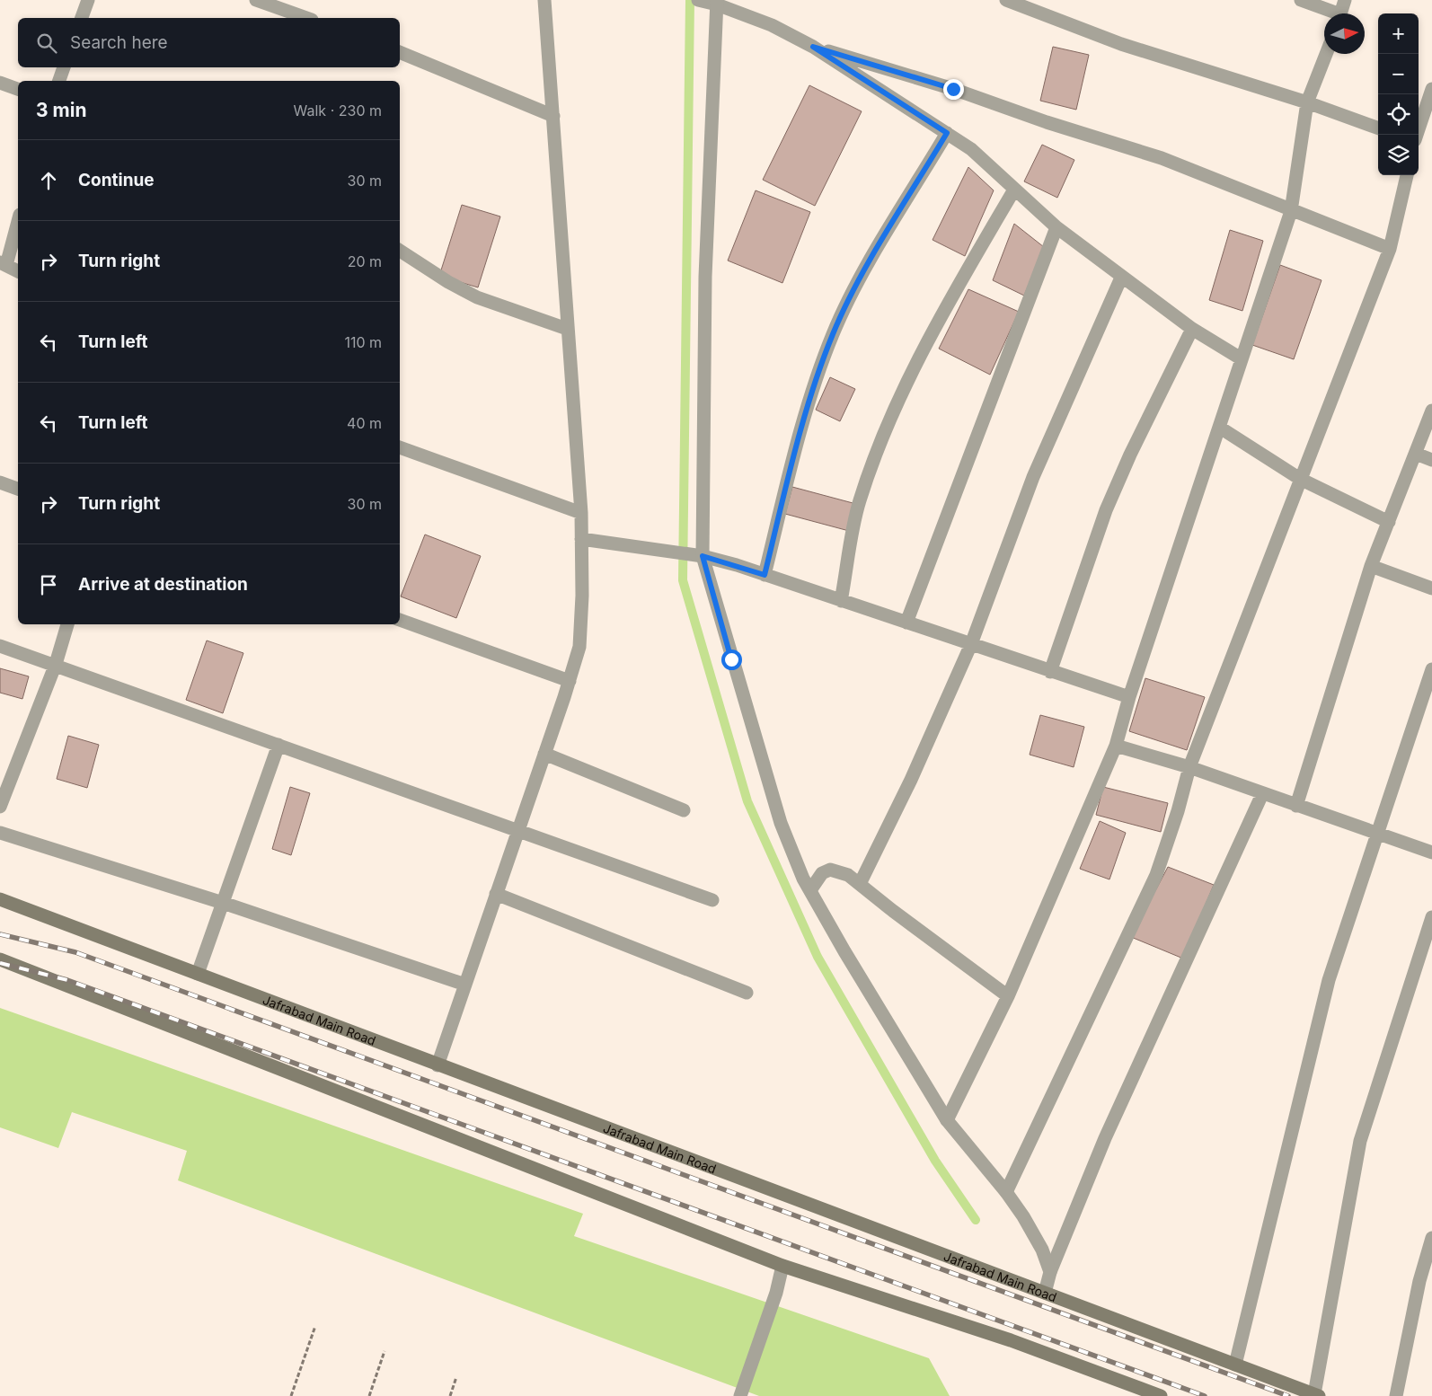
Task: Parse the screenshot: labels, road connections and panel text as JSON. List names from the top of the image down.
{
  "streets": {
    "main road": ["Jafrabad Main Road"]
  },
  "north": "right",
  "page": {
    "map_buttons": ["+", "−"],
    "search": "Search here",
    "heading": ["3 min", "Walk · 230 m"],
    "list": [
      ["Continue", "30 m"],
      ["Turn right", "20 m"],
      ["Turn left", "110 m"],
      ["Turn left", "40 m"],
      ["Turn right", "30 m"],
      "Arrive at destination"
    ]
  }
}
